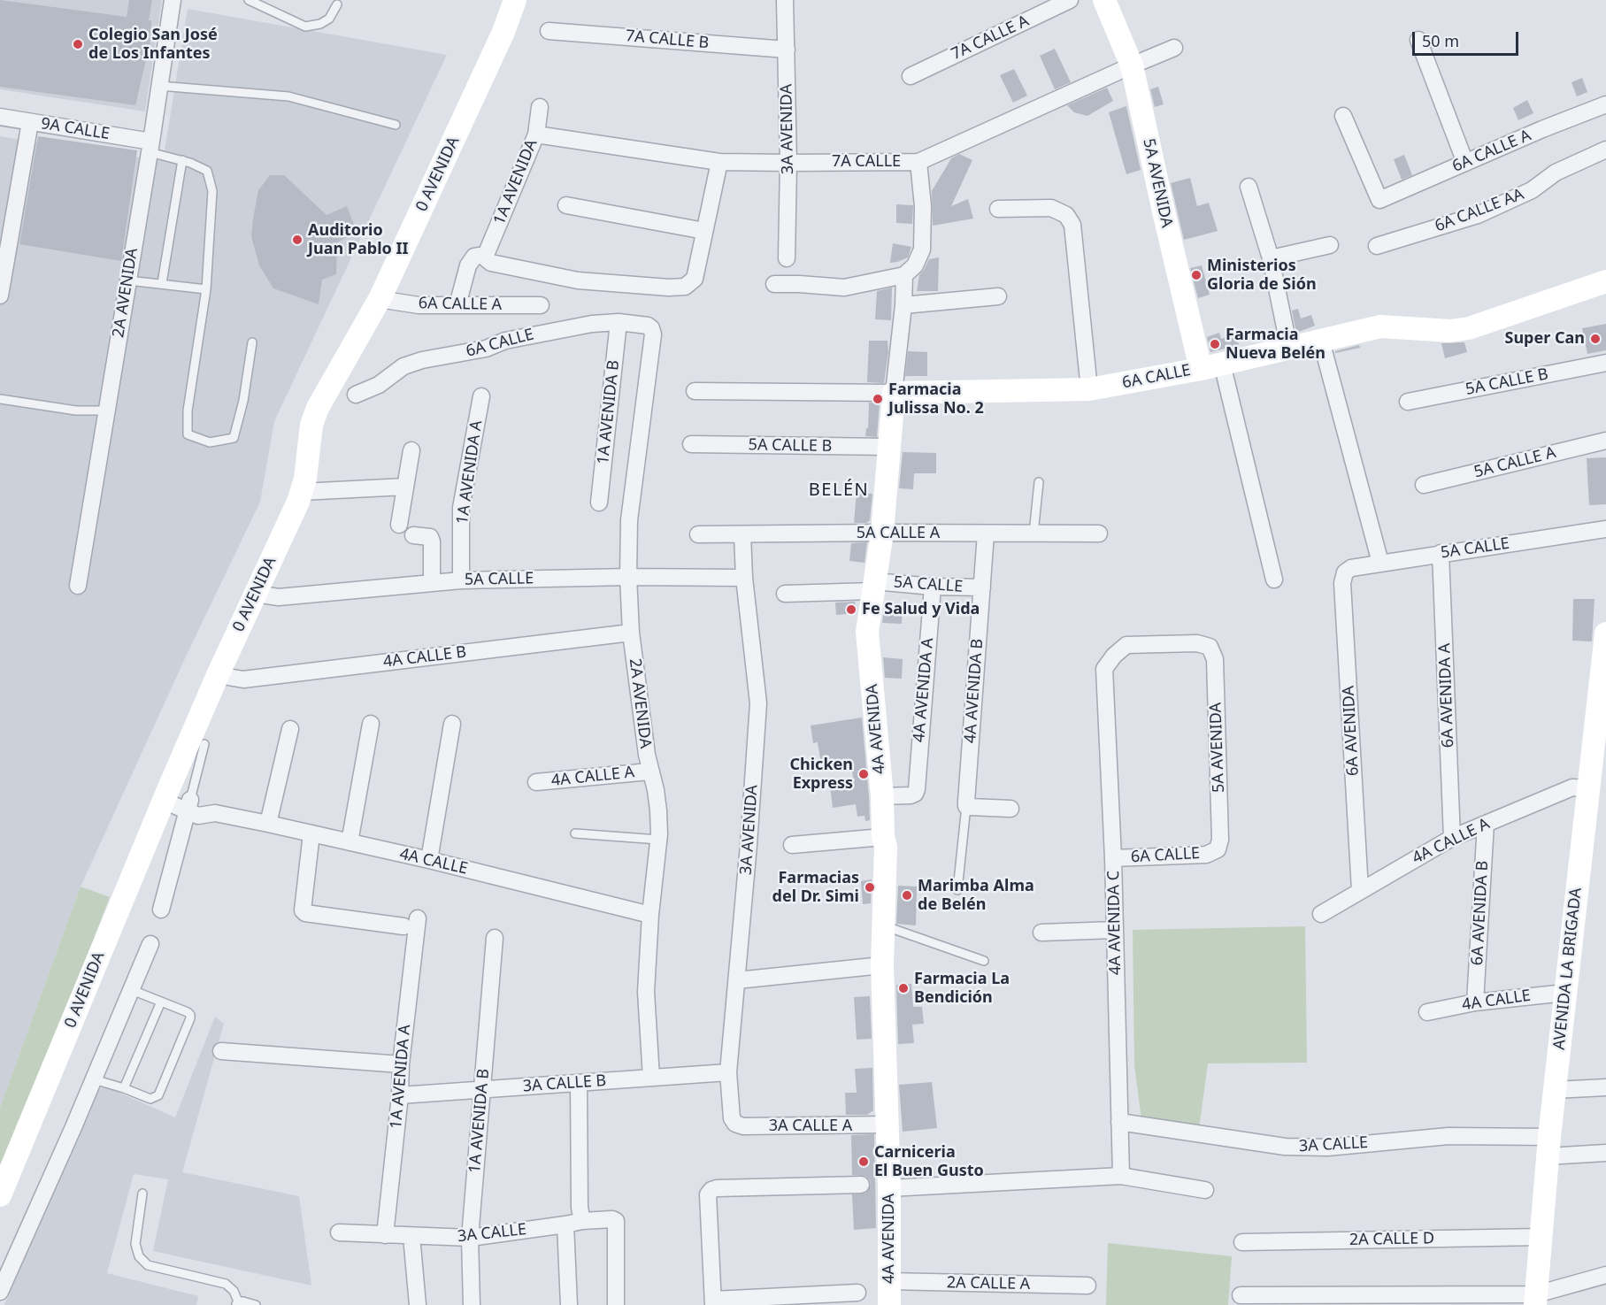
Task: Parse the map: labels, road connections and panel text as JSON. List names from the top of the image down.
{
  "streets": {
    "street": [
      "7A CALLE A",
      "7A CALLE B",
      "9A CALLE",
      "3A AVENIDA",
      "6A CALLE A",
      "7A CALLE",
      "0 AVENIDA",
      "1A AVENIDA",
      "5A AVENIDA",
      "6A CALLE AA",
      "2A AVENIDA",
      "6A CALLE",
      "5A CALLE B",
      "1A AVENIDA B",
      "5A CALLE A",
      "1A AVENIDA A",
      "5A CALLE",
      "4A CALLE B",
      "4A AVENIDA A",
      "4A AVENIDA B",
      "6A AVENIDA A",
      "4A AVENIDA",
      "6A AVENIDA",
      "4A CALLE A",
      "4A CALLE",
      "6A AVENIDA B",
      "4A AVENIDA C",
      "AVENIDA LA BRIGADA",
      "3A CALLE B",
      "3A CALLE A",
      "3A CALLE",
      "2A CALLE D",
      "2A CALLE A"
    ]
  },
  "crossings": [
    ["7A CALLE B", "3A AVENIDA"],
    ["9A CALLE", "2A AVENIDA"],
    ["3A AVENIDA", "7A CALLE"],
    ["3A AVENIDA", "5A CALLE A"],
    ["3A AVENIDA", "5A CALLE"],
    ["3A AVENIDA", "3A CALLE B"],
    ["3A AVENIDA", "3A CALLE A"],
    ["6A CALLE A", "0 AVENIDA"],
    ["7A CALLE", "1A AVENIDA"],
    ["7A CALLE", "5A AVENIDA"],
    ["0 AVENIDA", "5A CALLE"],
    ["0 AVENIDA", "4A CALLE B"],
    ["0 AVENIDA", "4A CALLE"],
    ["5A AVENIDA", "6A CALLE"],
    ["5A AVENIDA", "4A AVENIDA C"],
    ["2A AVENIDA", "6A CALLE"],
    ["2A AVENIDA", "5A CALLE"],
    ["2A AVENIDA", "4A CALLE B"],
    ["2A AVENIDA", "4A CALLE A"],
    ["2A AVENIDA", "4A CALLE"],
    ["2A AVENIDA", "3A CALLE B"],
    ["6A CALLE", "1A AVENIDA B"],
    ["6A CALLE", "4A AVENIDA"],
    ["6A CALLE", "4A AVENIDA C"],
    ["5A CALLE B", "4A AVENIDA"],
    ["1A AVENIDA B", "3A CALLE B"],
    ["1A AVENIDA B", "3A CALLE"],
    ["5A CALLE A", "4A AVENIDA B"],
    ["5A CALLE A", "4A AVENIDA"],
    ["1A AVENIDA A", "5A CALLE"],
    ["1A AVENIDA A", "3A CALLE B"],
    ["1A AVENIDA A", "3A CALLE"],
    ["5A CALLE", "4A AVENIDA A"],
    ["5A CALLE", "4A AVENIDA B"],
    ["5A CALLE", "6A AVENIDA A"],
    ["5A CALLE", "4A AVENIDA"],
    ["5A CALLE", "6A AVENIDA"],
    ["4A AVENIDA A", "4A AVENIDA"],
    ["6A AVENIDA A", "4A CALLE A"],
    ["4A AVENIDA", "3A CALLE A"],
    ["4A AVENIDA", "2A CALLE A"],
    ["6A AVENIDA", "4A CALLE A"],
    ["4A CALLE A", "6A AVENIDA B"],
    ["4A CALLE A", "AVENIDA LA BRIGADA"],
    ["4A CALLE", "6A AVENIDA B"],
    ["4A CALLE", "AVENIDA LA BRIGADA"],
    ["4A AVENIDA C", "3A CALLE"],
    ["AVENIDA LA BRIGADA", "3A CALLE"],
    ["AVENIDA LA BRIGADA", "2A CALLE D"]
  ],
  "districts": ["BELÉN"],
  "places": [
    "Colegio San José de Los Infantes",
    "Auditorio Juan Pablo II",
    "Ministerios Gloria de Sión",
    "Super Can",
    "Farmacia Nueva Belén",
    "Farmacia Julissa No. 2",
    "Fe Salud y Vida",
    "Chicken Express",
    "Farmacias del Dr. Simi",
    "Marimba Alma de Belén",
    "Farmacia La Bendición",
    "Carniceria El Buen Gusto"
  ],
  "scale_bar": "50 m"
}
